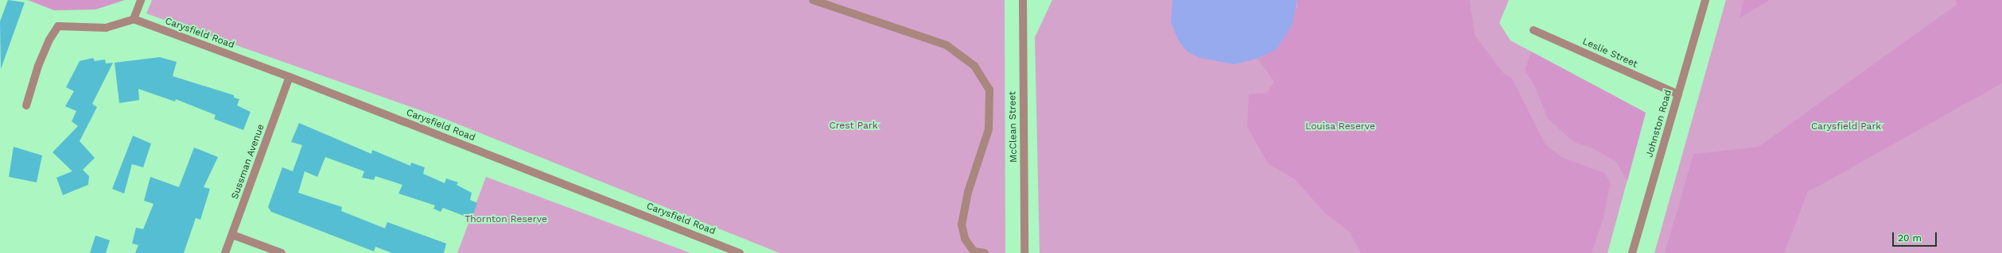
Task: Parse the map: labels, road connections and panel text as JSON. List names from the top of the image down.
{
  "streets": {
    "street": [
      "Carysfield Road",
      "Leslie Street",
      "Johnston Road",
      "McClean Street",
      "Sussman Avenue"
    ]
  },
  "crossings": [
    ["Carysfield Road", "Sussman Avenue"],
    ["Leslie Street", "Johnston Road"]
  ],
  "parks": [
    "Crest Park",
    "Louisa Reserve",
    "Carysfield Park",
    "Thornton Reserve"
  ],
  "scale_bar": "20 m"
}
